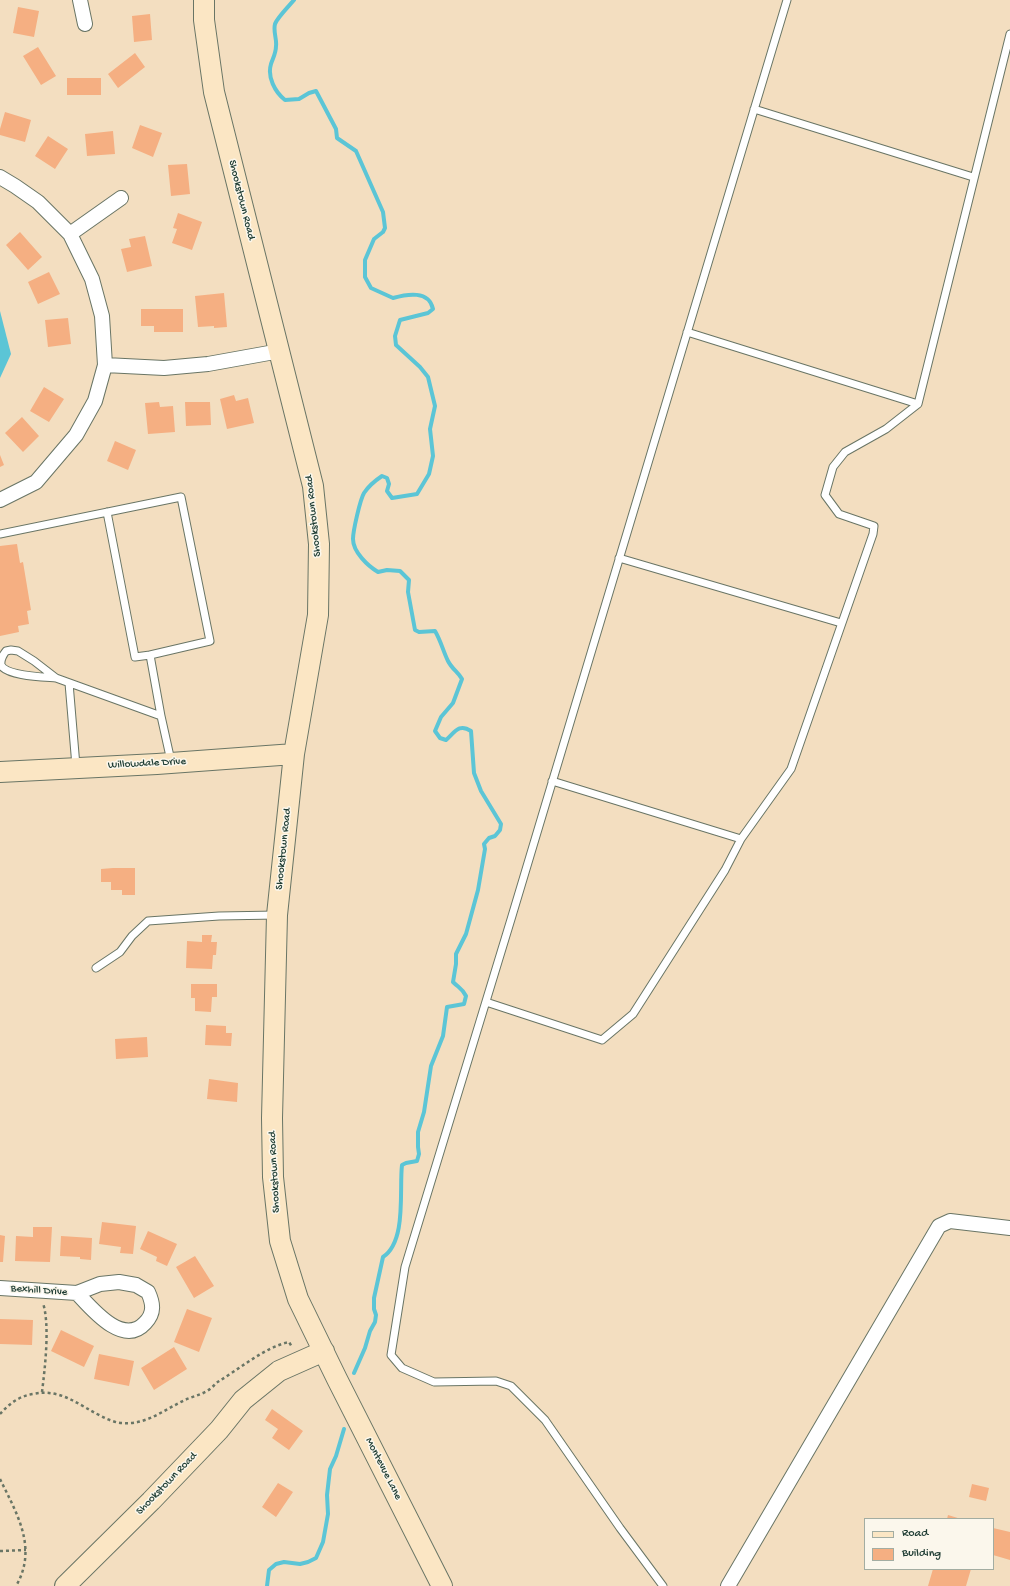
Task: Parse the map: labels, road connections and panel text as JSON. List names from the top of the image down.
{
  "streets": {
    "street": [
      "Shookstown Road",
      "Willowdale Drive",
      "Bexhill Drive",
      "Montevue Lane"
    ]
  },
  "crossings": [
    ["Shookstown Road", "Willowdale Drive"],
    ["Shookstown Road", "Montevue Lane"]
  ],
  "legend": ["Road", "Building"]
}
